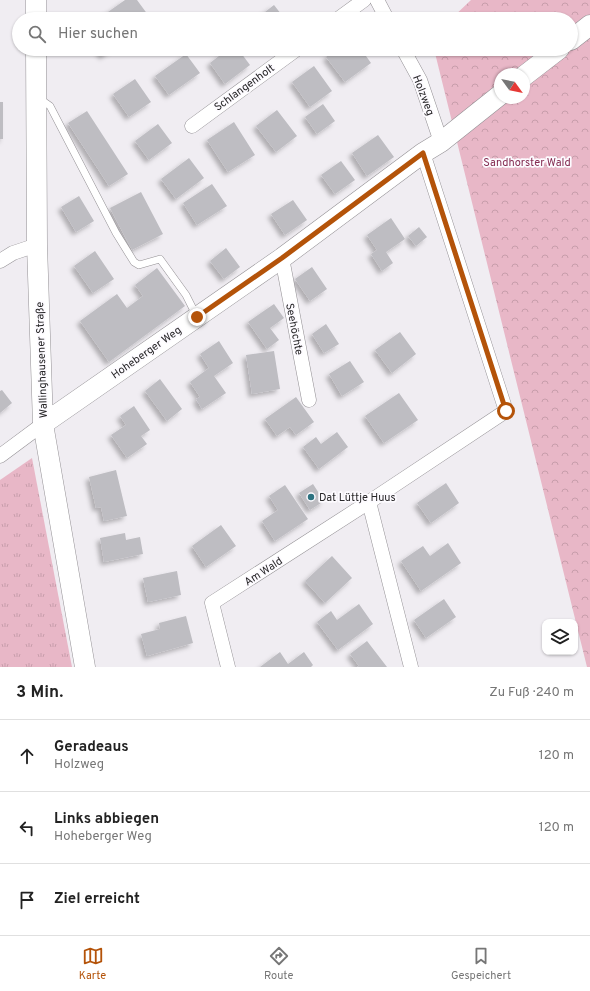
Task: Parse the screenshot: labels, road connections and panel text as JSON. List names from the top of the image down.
{
  "streets": {
    "street": [
      "Schlangenholt",
      "Holzweg",
      "Seehöchte",
      "Hoheberger Weg",
      "Wallinghausener Straße",
      "Am Wald"
    ]
  },
  "crossings": [
    ["Holzweg", "Hoheberger Weg"],
    ["Seehöchte", "Hoheberger Weg"],
    ["Hoheberger Weg", "Wallinghausener Straße"],
    ["Hoheberger Weg", "Am Wald"]
  ],
  "parks": ["Sandhorster Wald"],
  "places": ["Dat Lüttje Huus"],
  "north": "bottom right",
  "page": {
    "search": "Hier suchen",
    "heading": ["3 Min.", "Zu Fuß · 240 m"],
    "list": [
      ["Geradeaus", "Holzweg", "120 m"],
      ["Links abbiegen", "Hoheberger Weg", "120 m"],
      "Ziel erreicht"
    ],
    "nav": ["Karte", "Route", "Gespeichert"]
  }
}
